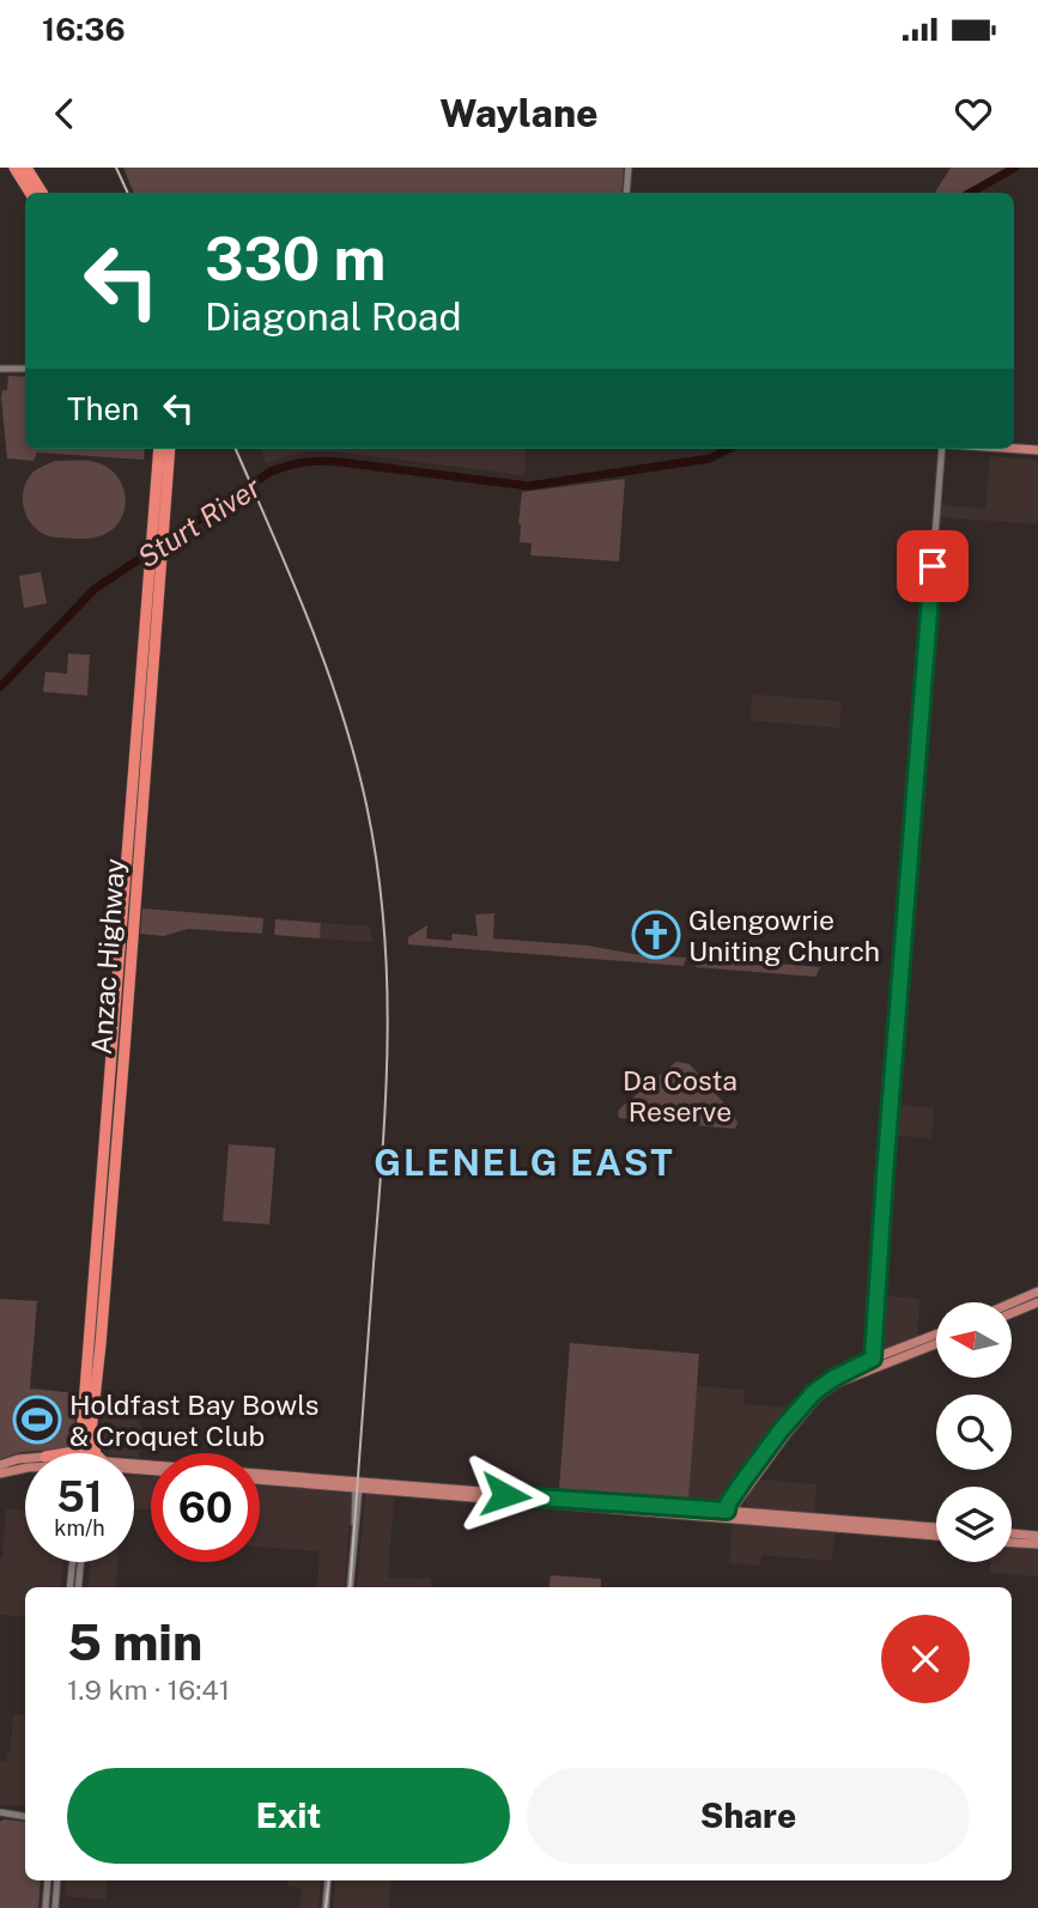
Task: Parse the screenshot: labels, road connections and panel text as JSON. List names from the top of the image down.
{
  "streets": {
    "highway": ["Anzac Highway"]
  },
  "districts": ["GLENELG EAST"],
  "water": ["Sturt River"],
  "parks": ["Da Costa Reserve"],
  "places": {
    "church": ["Glengowrie Uniting Church"],
    "sports": ["Holdfast Bay Bowls & Croquet Club"]
  },
  "north": "left",
  "page": {
    "status": "16:36",
    "header": "Waylane",
    "turn": ["330 m", "Diagonal Road"],
    "then": "Then",
    "speed": "51 km/h",
    "limit": "60",
    "heading": ["5 min", "1.9 km · 16:41"],
    "buttons": ["Exit", "Share"]
  }
}
